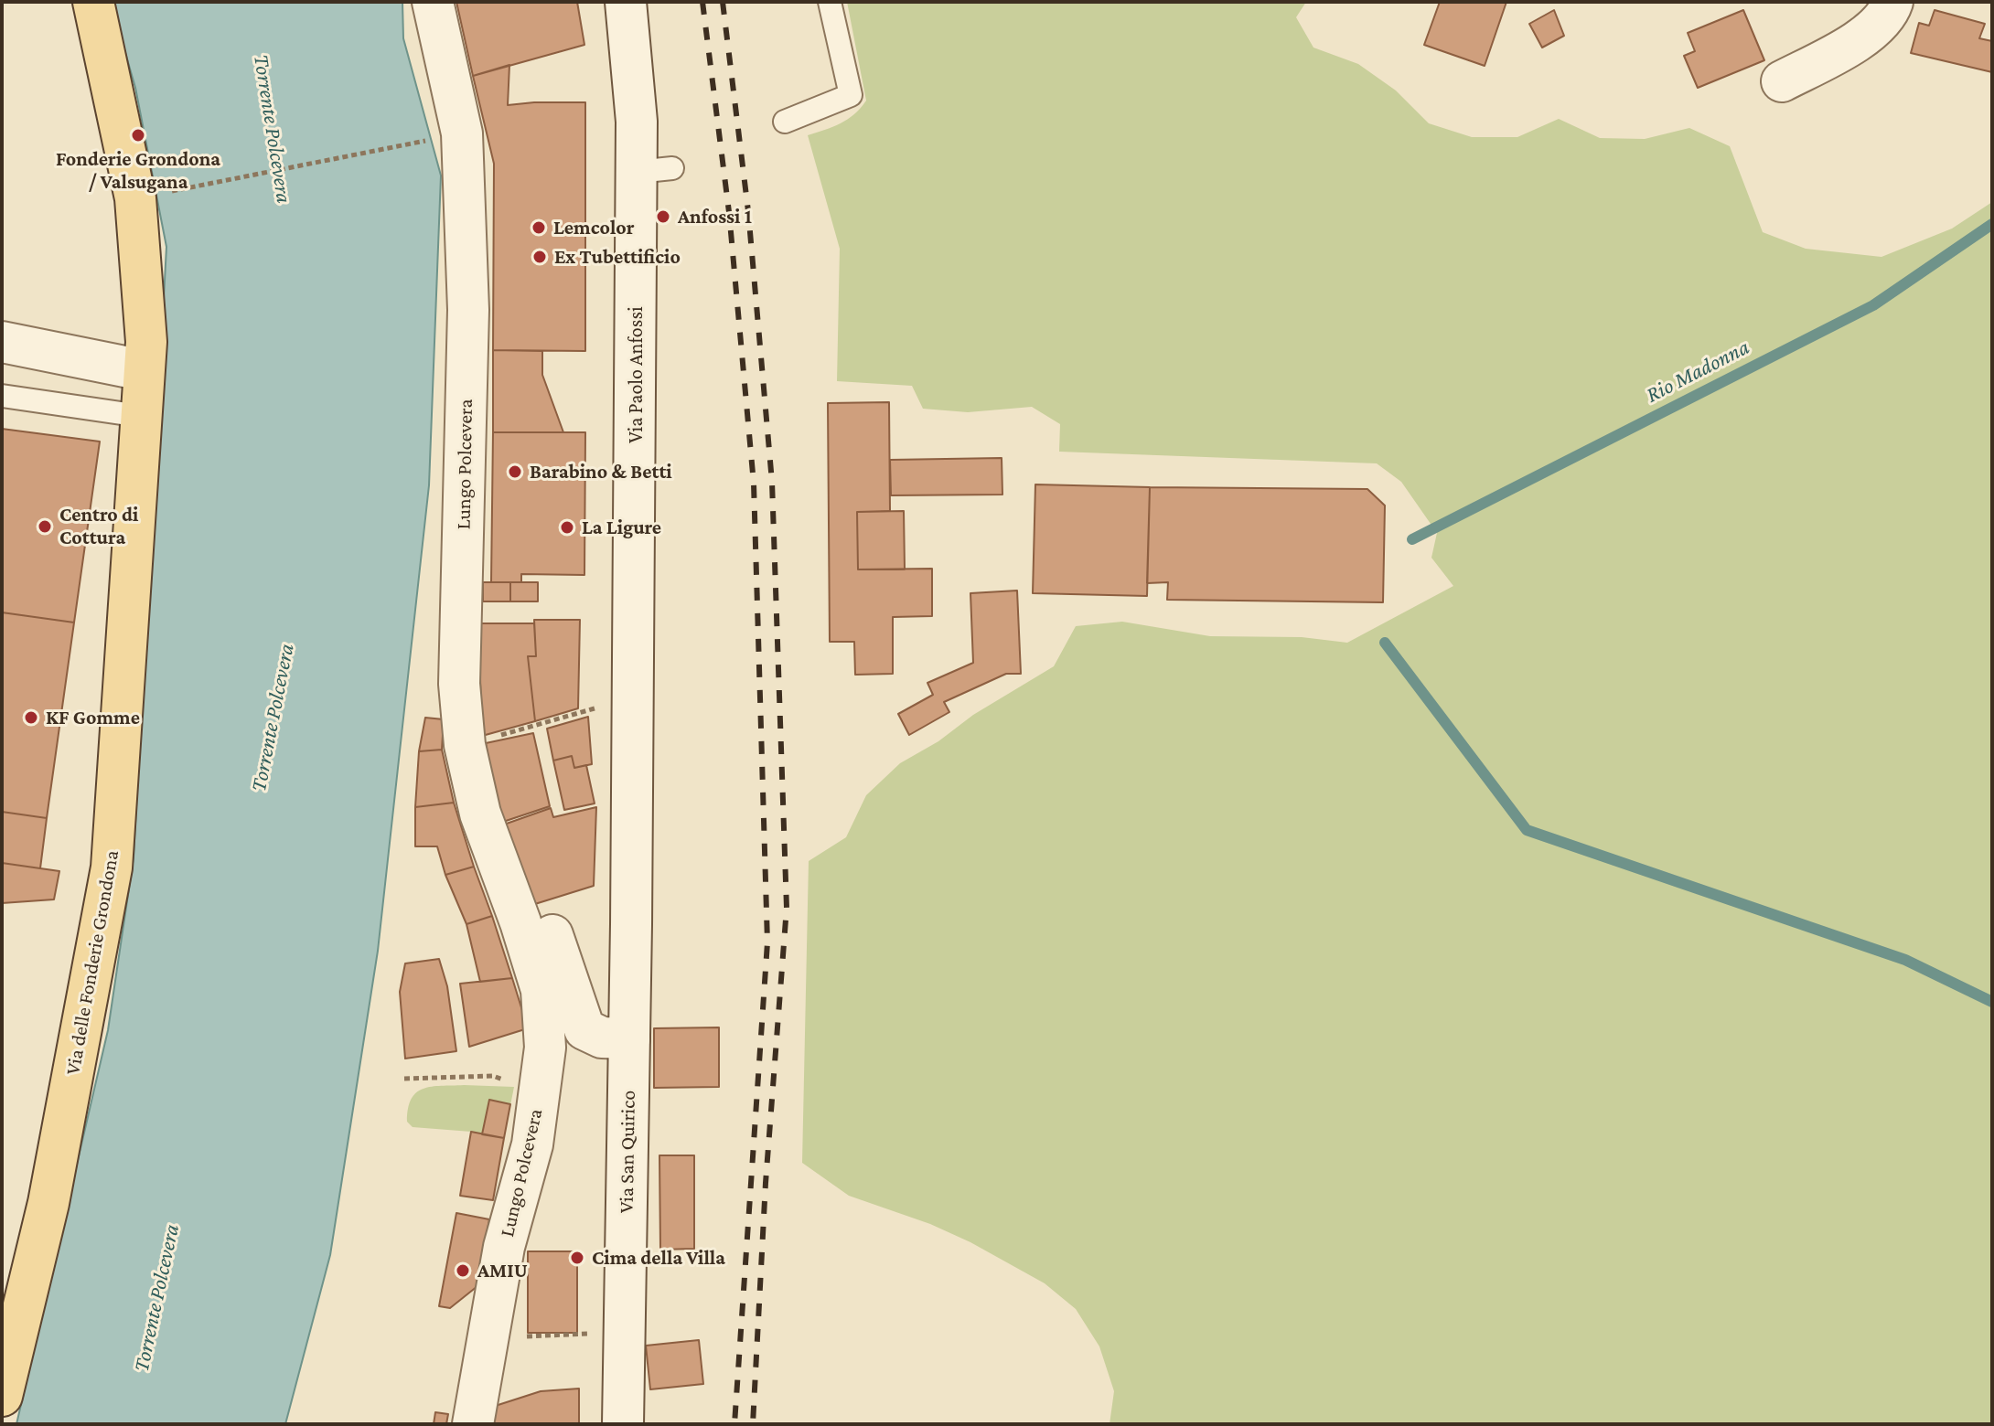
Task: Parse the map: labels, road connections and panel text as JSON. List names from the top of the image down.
{
  "streets": {
    "main road": ["Via delle Fonderie Grondona"],
    "street": ["Via Paolo Anfossi", "Lungo Polcevera", "Via San Quirico"]
  },
  "crossings": [
    ["Via Paolo Anfossi", "Via San Quirico"]
  ],
  "water": ["Torrente Polcevera", "Rio Madonna"],
  "places": [
    "Fonderie Grondona / Valsugana",
    "Anfossi 1",
    "Lemcolor",
    "Ex Tubettificio",
    "Barabino & Betti",
    "Centro di Cottura",
    "La Ligure",
    "KF Gomme",
    "Cima della Villa",
    "AMIU"
  ]
}
